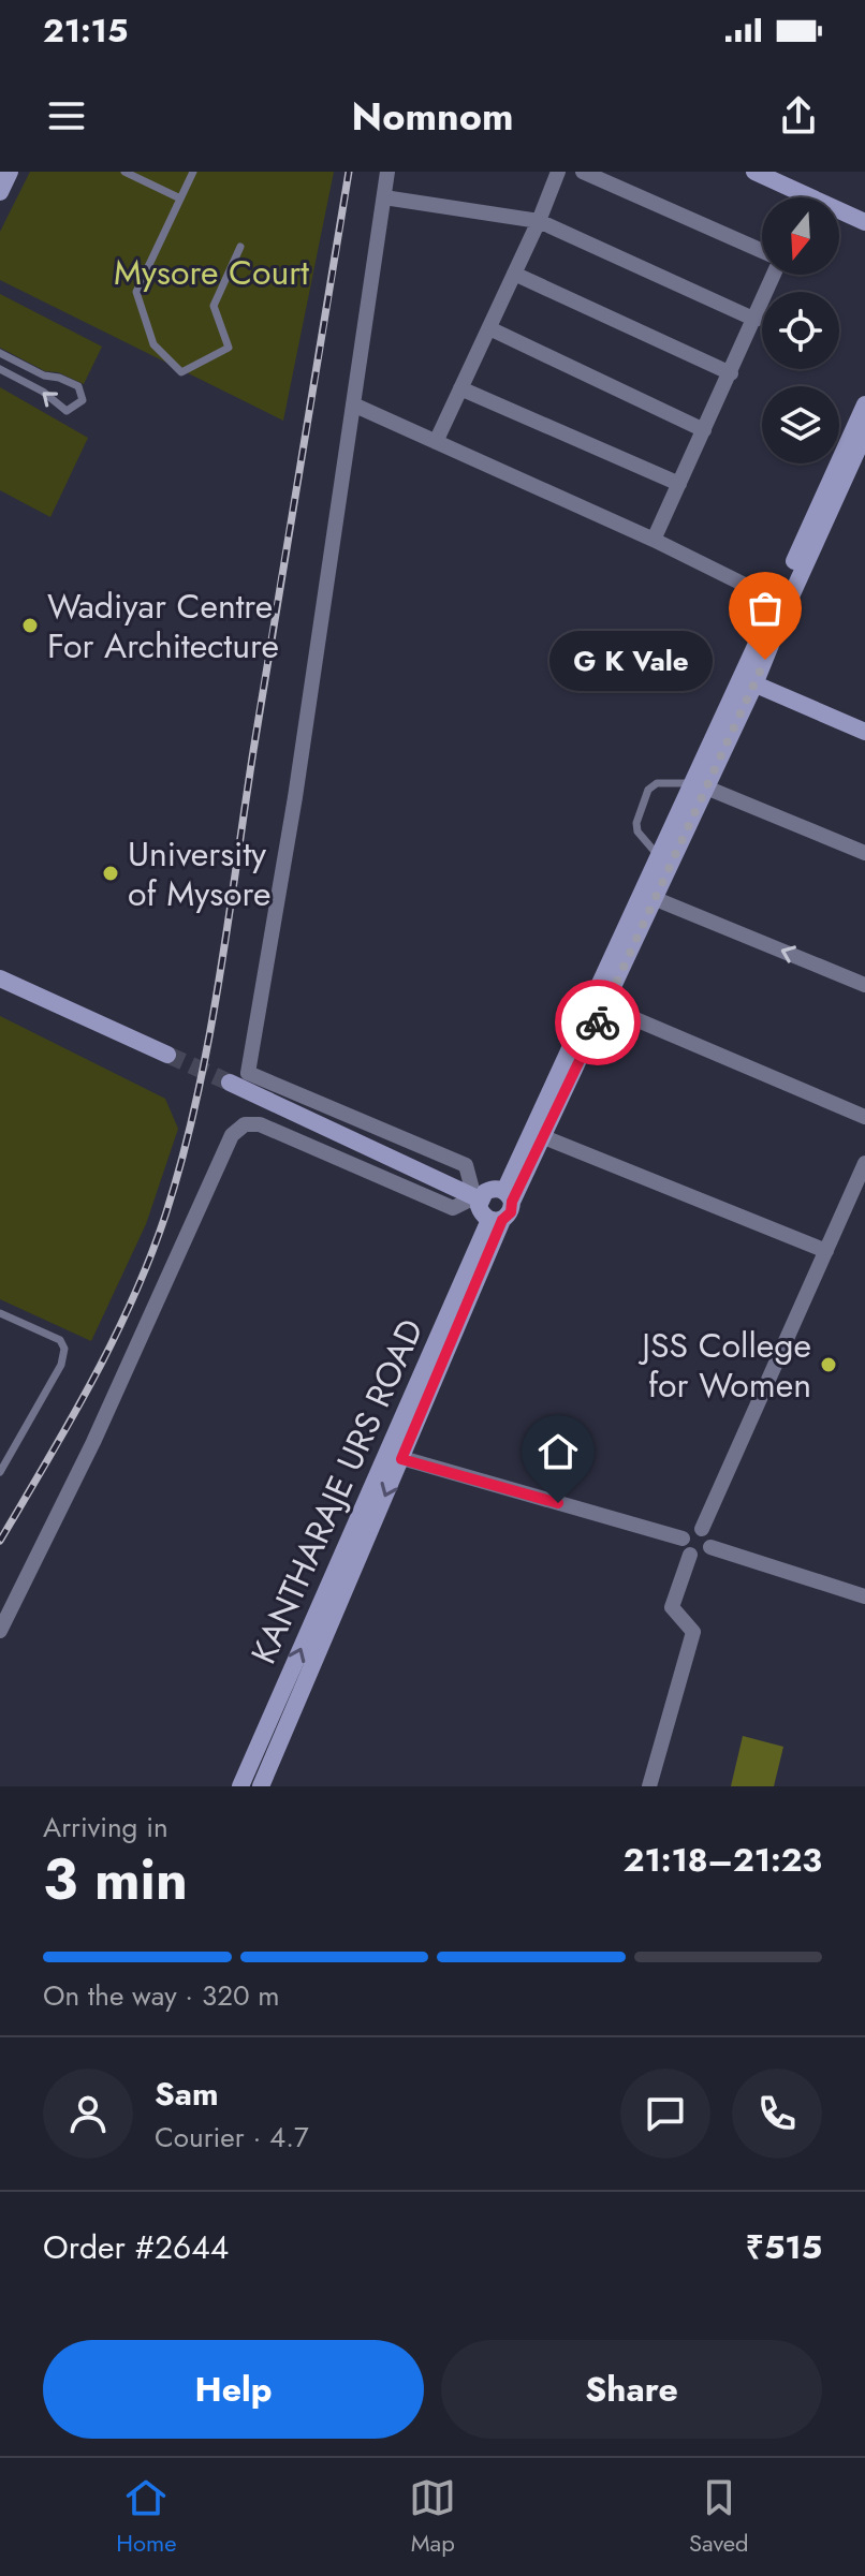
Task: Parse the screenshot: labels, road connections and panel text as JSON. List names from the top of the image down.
{
  "streets": {
    "street": ["KANTHARAJE URS ROAD"]
  },
  "parks": ["Mysore Court"],
  "places": [
    "Wadiyar Centre For Architecture",
    "G K Vale",
    "University of Mysore",
    "JSS College for Women"
  ],
  "north": "bottom",
  "page": {
    "status": "21:15",
    "header": "Nomnom",
    "bubble": "G K Vale",
    "heading": ["3 min", "Arriving in", "21:18–21:23"],
    "panel": [
      "Sam",
      "Courier · 4.7",
      "Order #2644",
      "₹515"
    ],
    "bar": "On the way · 320 m",
    "buttons": ["Help", "Share"],
    "tabs": ["Home", "Map", "Saved"]
  }
}
